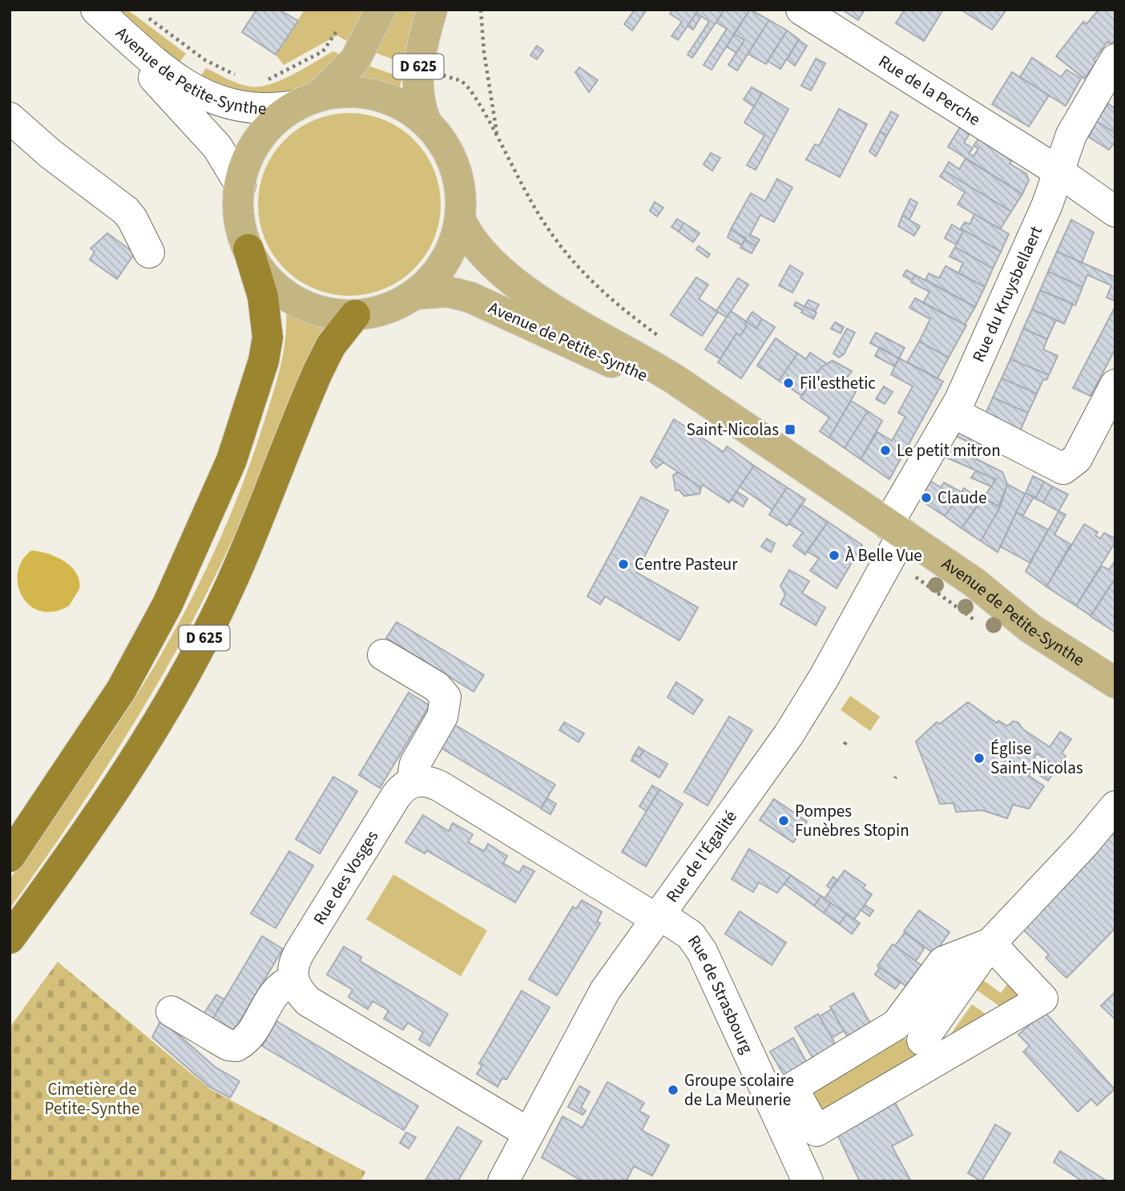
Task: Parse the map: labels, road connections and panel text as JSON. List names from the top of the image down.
{
  "streets": {
    "highway": ["D 625"],
    "main road": ["Avenue de Petite-Synthe"],
    "street": [
      "Rue de la Perche",
      "Rue du Kruysbellaert",
      "Rue de l'Égalité",
      "Rue des Vosges",
      "Rue de Strasbourg"
    ]
  },
  "crossings": [
    ["Avenue de Petite-Synthe", "Rue du Kruysbellaert"],
    ["Avenue de Petite-Synthe", "Rue de l'Égalité"],
    ["Rue de la Perche", "Rue du Kruysbellaert"],
    ["Rue du Kruysbellaert", "Rue de l'Égalité"],
    ["Rue de l'Égalité", "Rue de Strasbourg"]
  ],
  "parks": ["Cimetière de Petite-Synthe"],
  "places": {
    "other": [
      "Fil'esthetic",
      "Le petit mitron",
      "Claude",
      "À Belle Vue",
      "Centre Pasteur",
      "Église Saint-Nicolas",
      "Pompes Funèbres Stopin",
      "Groupe scolaire de La Meunerie"
    ],
    "transit": ["Saint-Nicolas"]
  }
}
